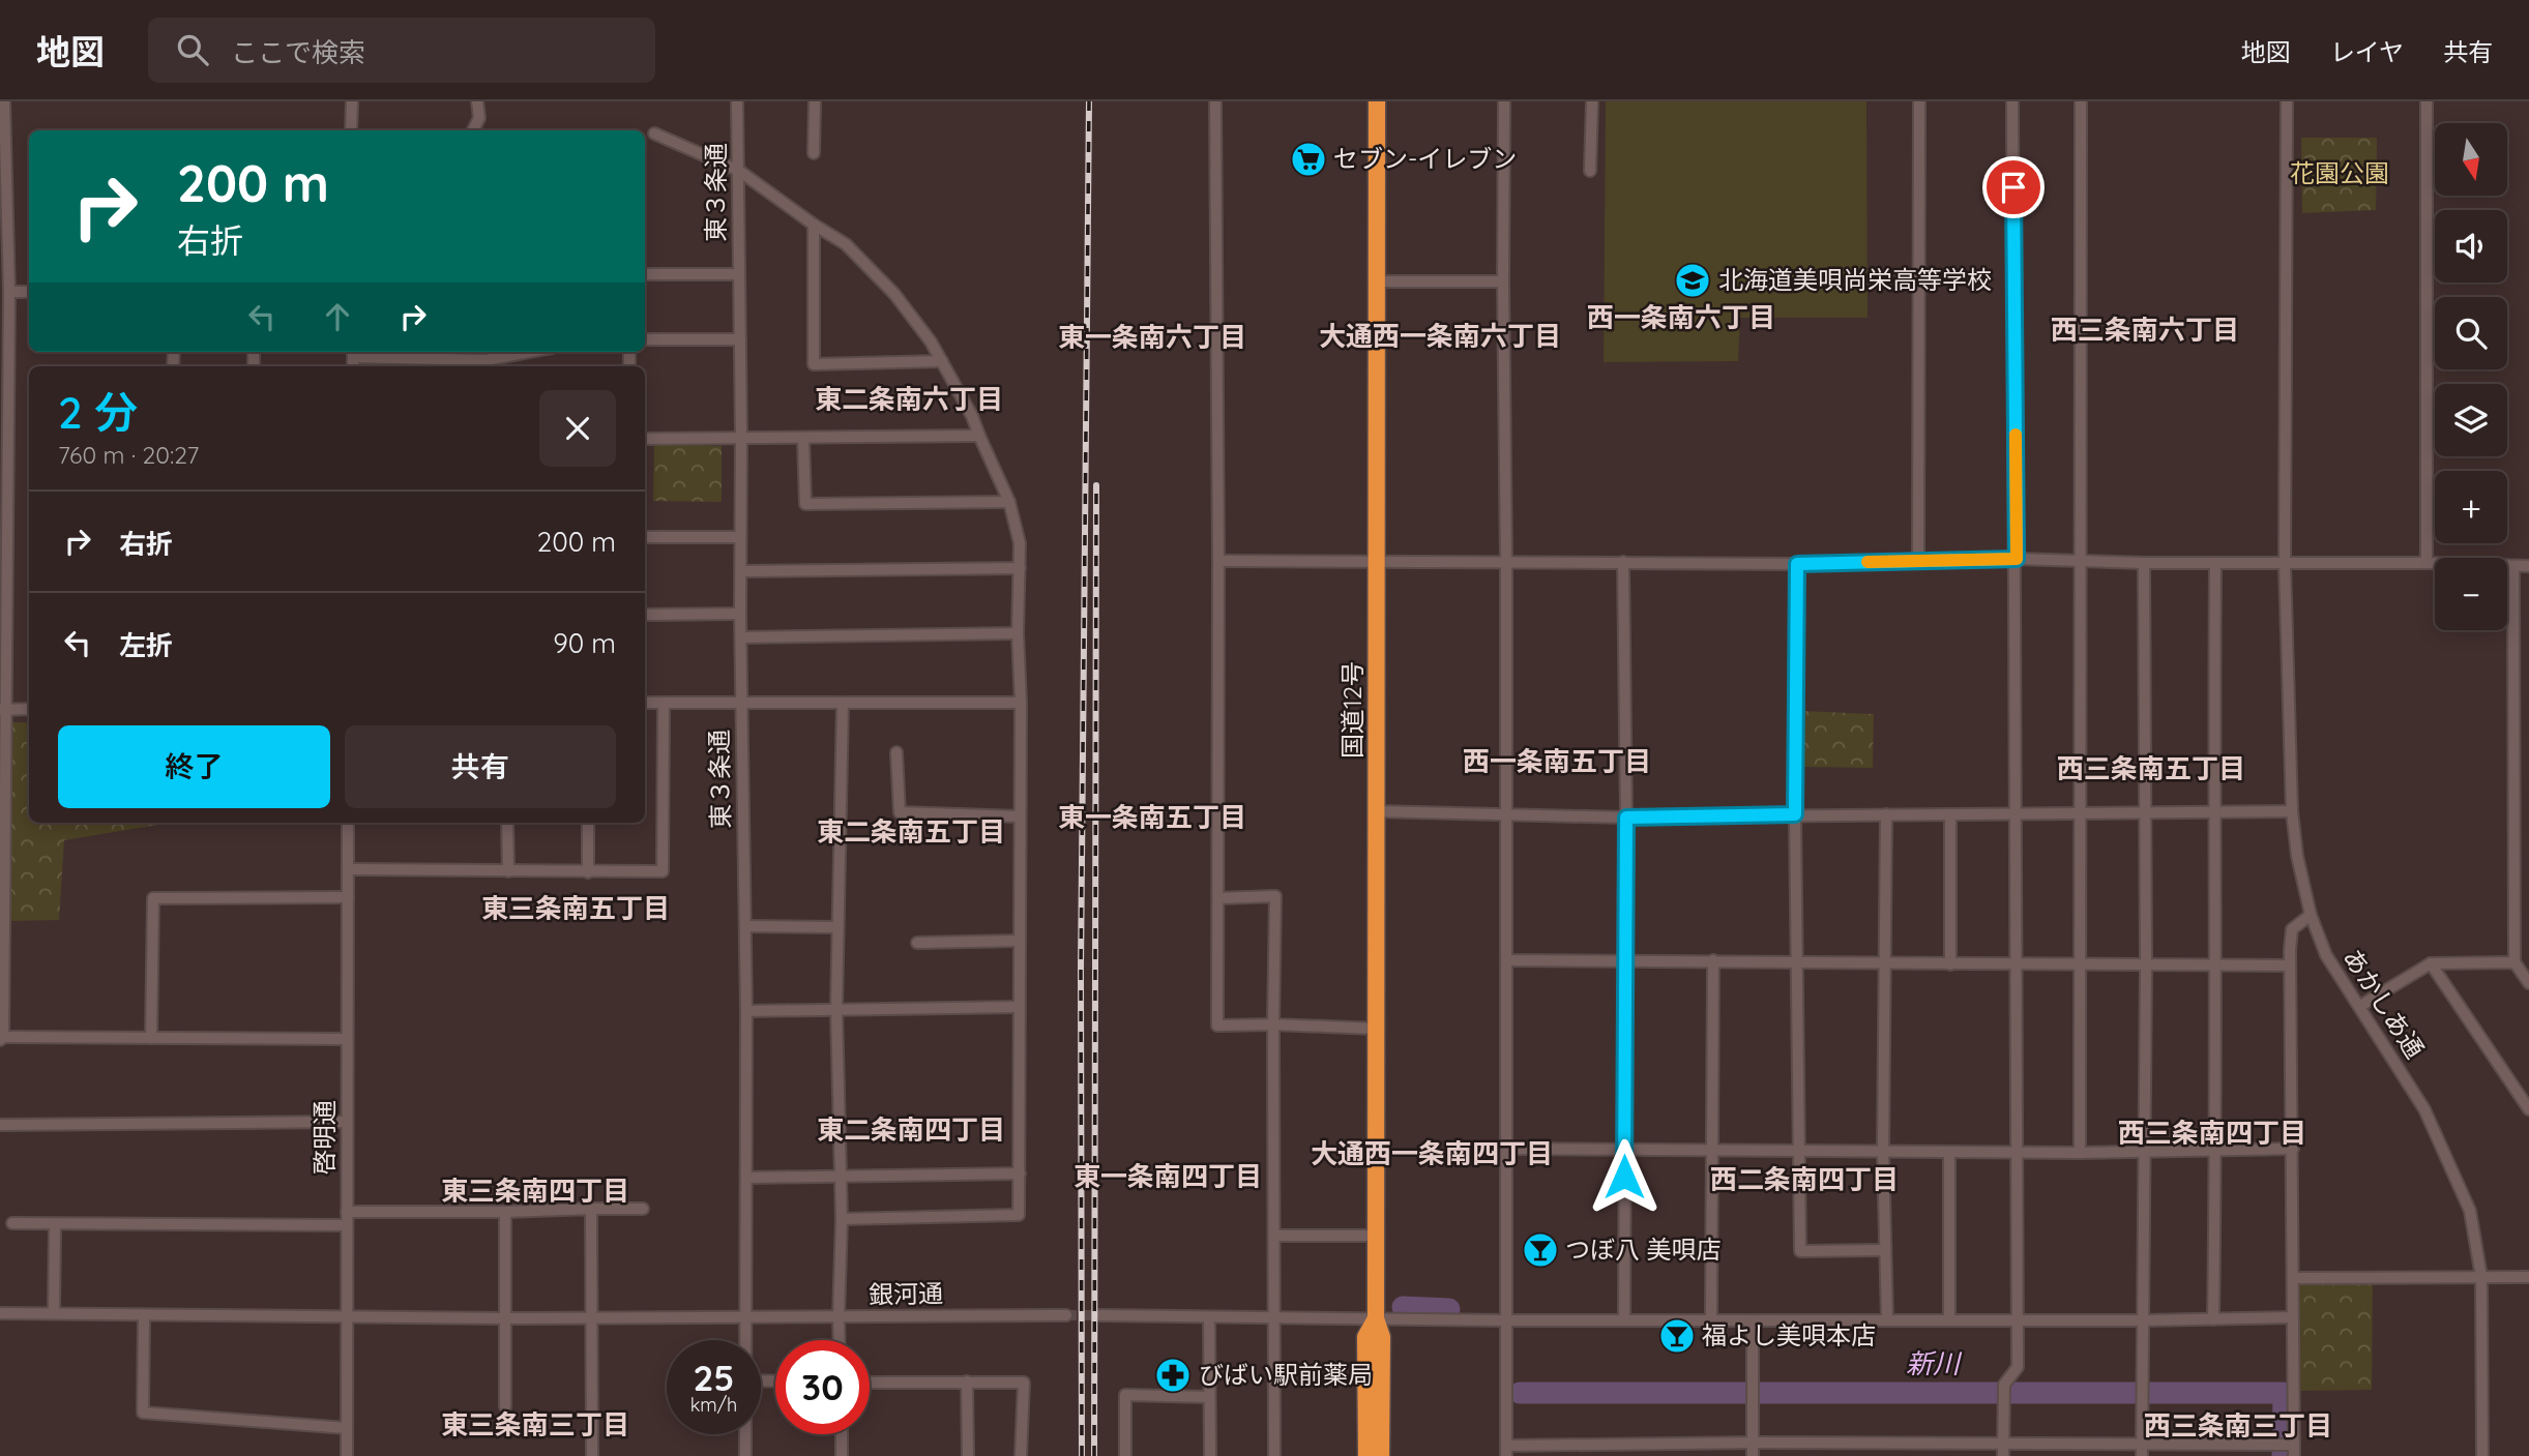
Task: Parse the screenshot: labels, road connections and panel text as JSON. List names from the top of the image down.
{
  "streets": {
    "highway": ["国道12号"],
    "street": [
      "東３条通",
      "あかしあ通",
      "啓明通",
      "銀河通"
    ]
  },
  "crossings": [
    ["東３条通", "銀河通"],
    ["啓明通", "銀河通"]
  ],
  "districts": [
    "西一条南六丁目",
    "西三条南六丁目",
    "大通西一条南六丁目",
    "東一条南六丁目",
    "東二条南六丁目",
    "西一条南五丁目",
    "西三条南五丁目",
    "東一条南五丁目",
    "東二条南五丁目",
    "東三条南五丁目",
    "東二条南四丁目",
    "西三条南四丁目",
    "大通西一条南四丁目",
    "東一条南四丁目",
    "西二条南四丁目",
    "東三条南四丁目",
    "東三条南三丁目",
    "西三条南三丁目"
  ],
  "water": ["新川"],
  "parks": ["花園公園"],
  "places": {
    "supermarket": ["セブン-イレブン"],
    "school or university": ["北海道美唄尚栄高等学校"],
    "bar": ["つぼ八 美唄店", "福よし美唄本店"],
    "pharmacy": ["びばい駅前薬局"]
  },
  "north": "bottom",
  "page": {
    "header": "地図",
    "search": "ここで検索",
    "nav": ["地図", "レイヤ", "共有"],
    "map_buttons": ["+", "−"],
    "turn": ["200 m", "右折"],
    "heading": ["2 分", "760 m · 20:27"],
    "list": [
      {
        "name": "右折",
        "value": "200 m"
      },
      {
        "name": "左折",
        "value": "90 m"
      }
    ],
    "buttons": ["終了", "共有"],
    "speed": "25 km/h",
    "limit": "30"
  }
}
